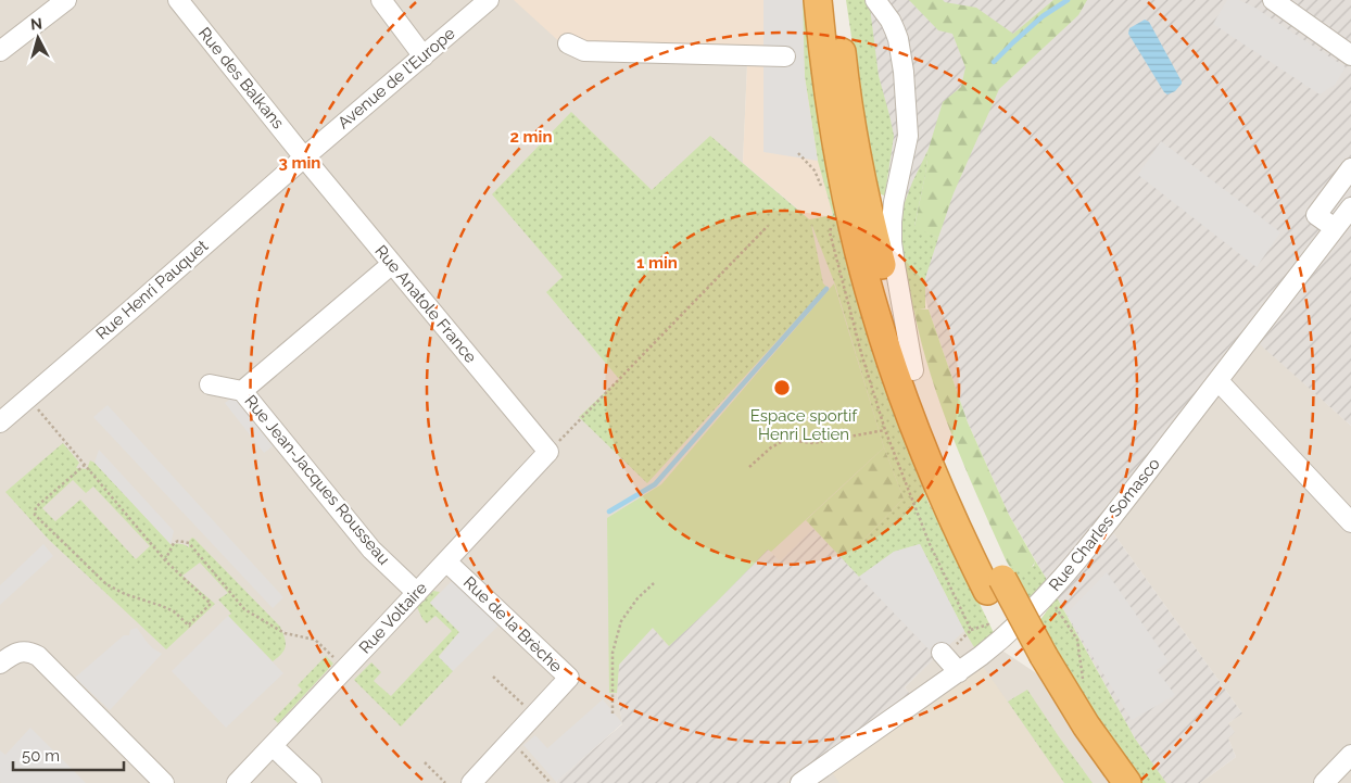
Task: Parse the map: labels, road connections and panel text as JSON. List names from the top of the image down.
{
  "streets": {
    "street": [
      "Rue des Balkans",
      "Avenue de l'Europe",
      "Rue Henri Pauquet",
      "Rue Anatole France",
      "Rue Jean-Jacques Rousseau",
      "Rue Charles Somasco",
      "Rue Voltaire",
      "Rue de la Brèche"
    ]
  },
  "crossings": [
    ["Rue des Balkans", "Avenue de l'Europe"],
    ["Rue des Balkans", "Rue Henri Pauquet"],
    ["Rue des Balkans", "Rue Anatole France"],
    ["Avenue de l'Europe", "Rue Henri Pauquet"],
    ["Avenue de l'Europe", "Rue Anatole France"],
    ["Rue Henri Pauquet", "Rue Anatole France"],
    ["Rue Anatole France", "Rue Jean-Jacques Rousseau"],
    ["Rue Anatole France", "Rue Voltaire"],
    ["Rue Jean-Jacques Rousseau", "Rue Voltaire"],
    ["Rue Voltaire", "Rue de la Brèche"]
  ],
  "parks": ["Espace sportif Henri Letien"],
  "scale_bar": "50 m",
  "north": "top",
  "rings": ["2 min", "3 min", "1 min"]
}
